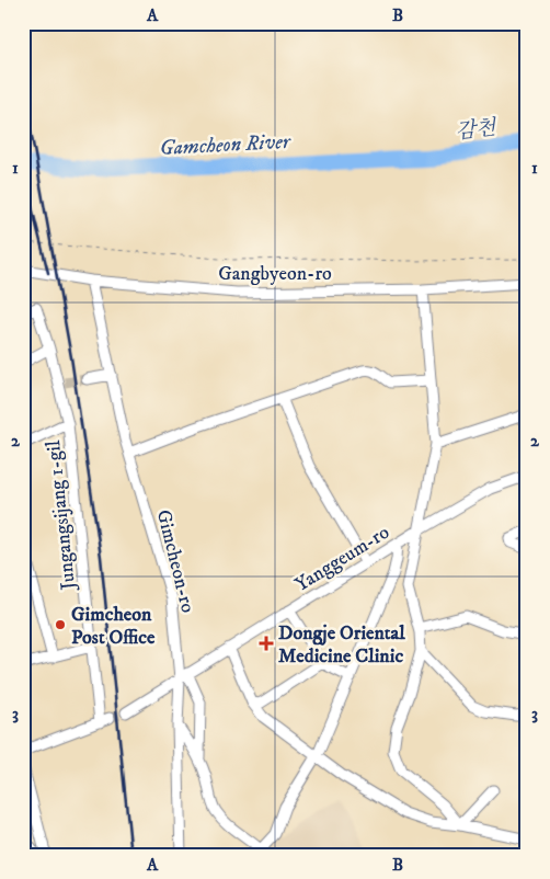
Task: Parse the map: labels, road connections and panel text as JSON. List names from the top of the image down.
{
  "streets": {
    "street": [
      "Gangbyeon-ro",
      "Jungangsijang 1-gil",
      "Yanggeum-ro",
      "Gimcheon-ro"
    ]
  },
  "crossings": [
    ["Gangbyeon-ro", "Gimcheon-ro"],
    ["Yanggeum-ro", "Gimcheon-ro"]
  ],
  "water": ["감천", "Gamcheon River"],
  "places": {
    "other": ["Gimcheon Post Office"],
    "health": ["Dongje Oriental Medicine Clinic"]
  },
  "grid": {
    "columns": ["A", "B"],
    "rows": ["1", "2", "3"]
  }
}
